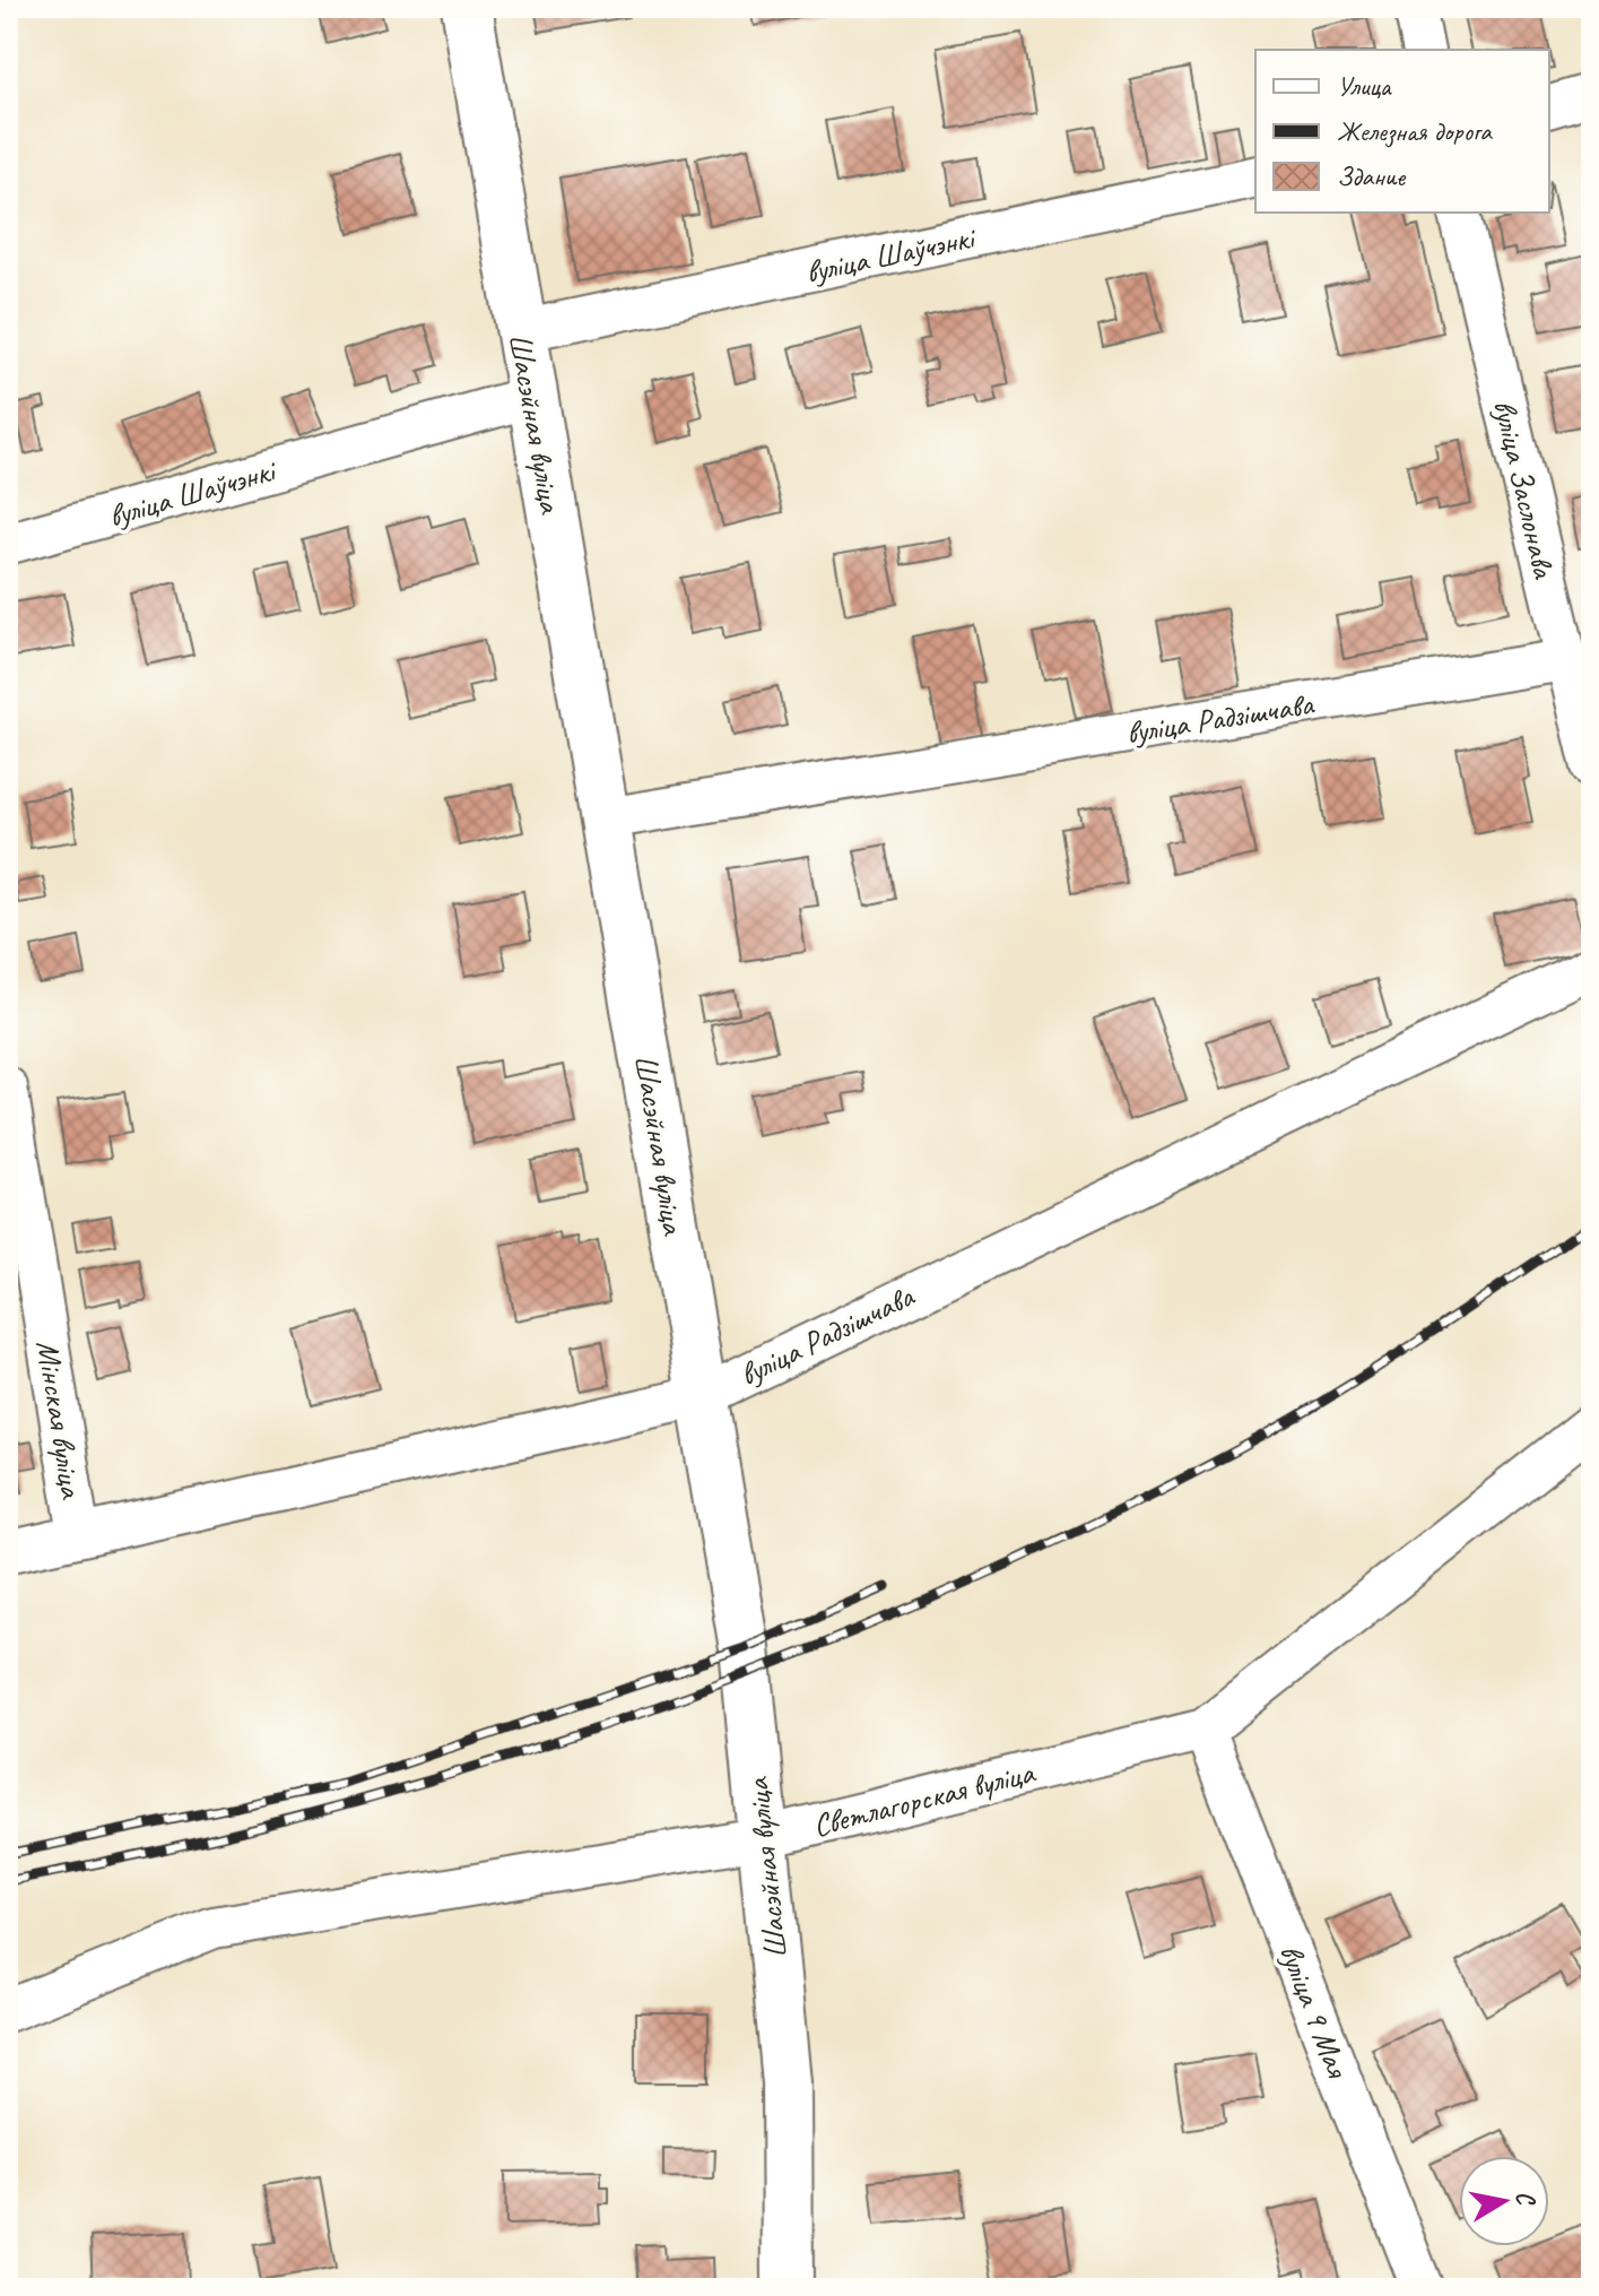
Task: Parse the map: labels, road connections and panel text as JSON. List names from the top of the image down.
{
  "streets": {
    "main road": ["Шасэйная вуліца"],
    "street": [
      "вуліца Шаўчэнкі",
      "вуліца Заслонава",
      "вуліца Радзішчава",
      "Мінская вуліца",
      "Светлагорская вуліца",
      "вуліца 9 Мая"
    ]
  },
  "crossings": [
    ["вуліца Шаўчэнкі", "Шасэйная вуліца"],
    ["Шасэйная вуліца", "вуліца Радзішчава"],
    ["Шасэйная вуліца", "Светлагорская вуліца"],
    ["вуліца Заслонава", "вуліца Радзішчава"],
    ["вуліца Радзішчава", "Мінская вуліца"],
    ["Светлагорская вуліца", "вуліца 9 Мая"]
  ],
  "legend": ["Улица", "Железная дорога", "Здание"],
  "north": "right"
}
